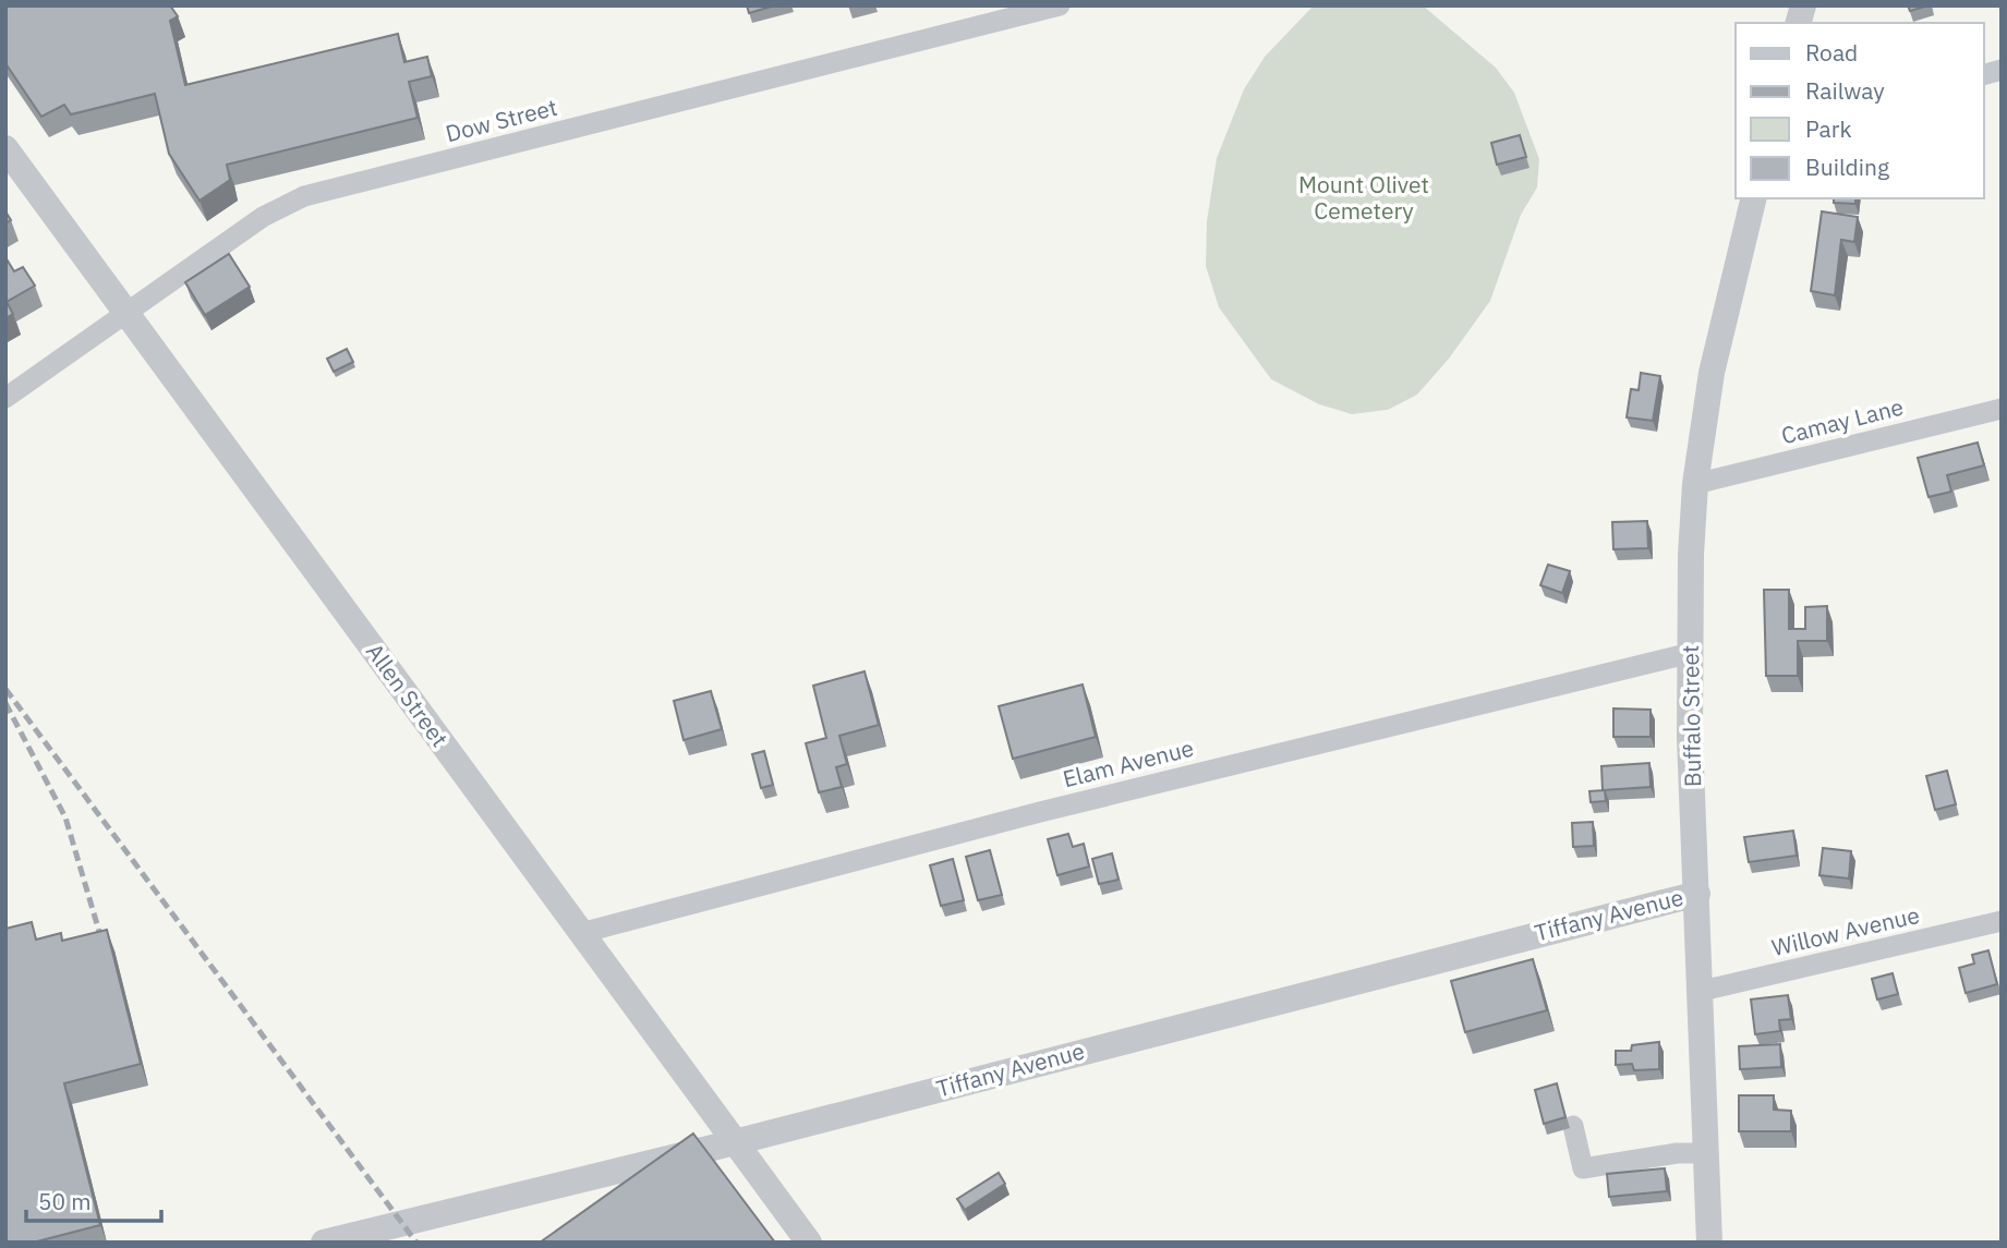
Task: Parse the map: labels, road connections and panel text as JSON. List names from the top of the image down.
{
  "streets": {
    "street": [
      "Dow Street",
      "Camay Lane",
      "Allen Street",
      "Buffalo Street",
      "Elam Avenue",
      "Tiffany Avenue",
      "Willow Avenue"
    ]
  },
  "crossings": [
    ["Dow Street", "Allen Street"],
    ["Camay Lane", "Buffalo Street"],
    ["Allen Street", "Elam Avenue"],
    ["Allen Street", "Tiffany Avenue"],
    ["Buffalo Street", "Elam Avenue"],
    ["Buffalo Street", "Tiffany Avenue"],
    ["Buffalo Street", "Willow Avenue"]
  ],
  "parks": ["Mount Olivet Cemetery"],
  "legend": [
    "Road",
    "Railway",
    "Park",
    "Building"
  ],
  "scale_bar": "50 m"
}
